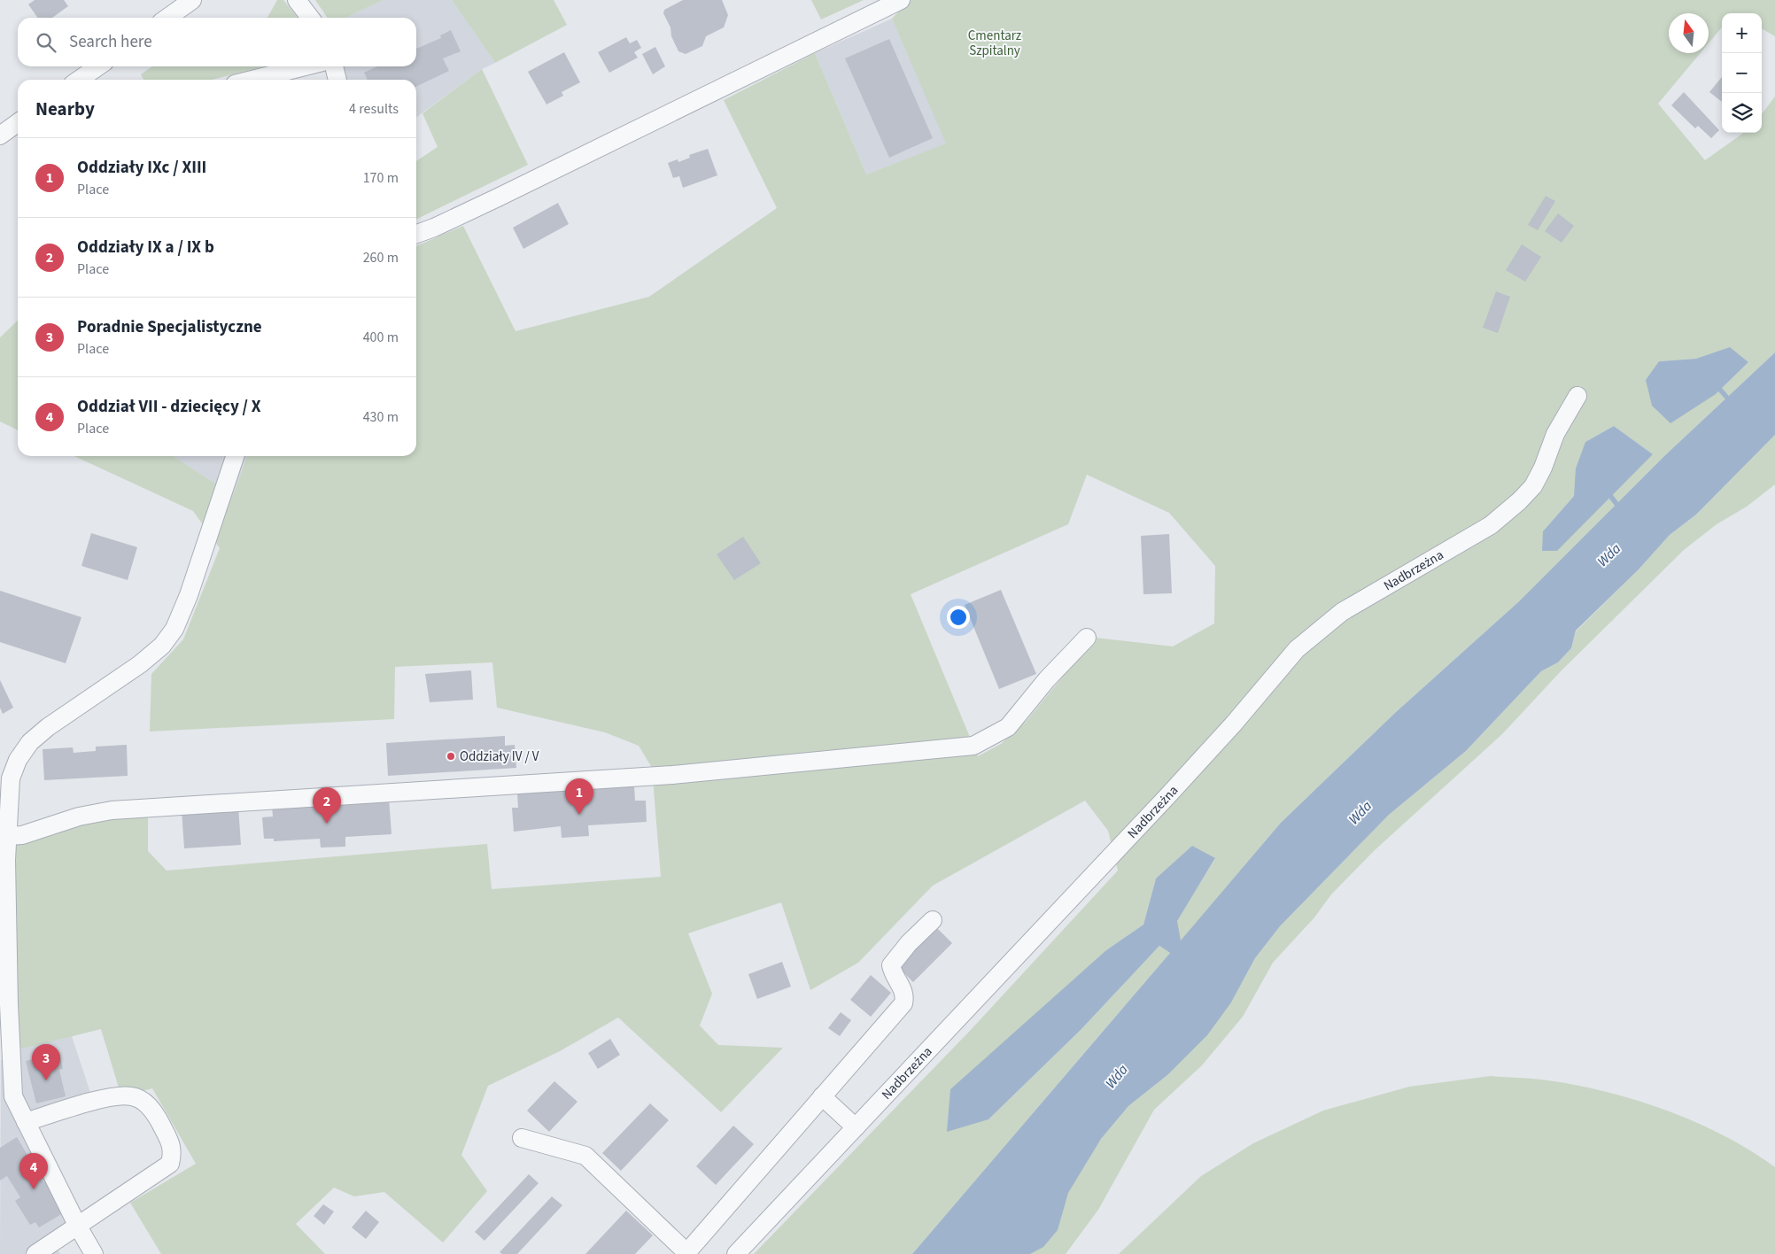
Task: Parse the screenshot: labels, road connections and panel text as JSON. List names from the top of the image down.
{
  "streets": {
    "street": ["Nadbrzeżna"]
  },
  "water": ["Wda"],
  "parks": ["Cmentarz Szpitalny"],
  "places": ["Oddziały IV / V"],
  "north": "top",
  "page": {
    "map_buttons": ["+", "−"],
    "search": "Search here",
    "heading": ["Nearby", "4 results"],
    "list": [
      {
        "mark": "1",
        "name": "Oddziały IXc / XIII",
        "note": "Place",
        "value": "170 m"
      },
      {
        "mark": "2",
        "name": "Oddziały IX a / IX b",
        "note": "Place",
        "value": "260 m"
      },
      {
        "mark": "3",
        "name": "Poradnie Specjalistyczne",
        "note": "Place",
        "value": "400 m"
      },
      {
        "mark": "4",
        "name": "Oddział VII - dziecięcy / X",
        "note": "Place",
        "value": "430 m"
      }
    ],
    "pins": [
      "1",
      "2",
      "3",
      "4"
    ]
  }
}
